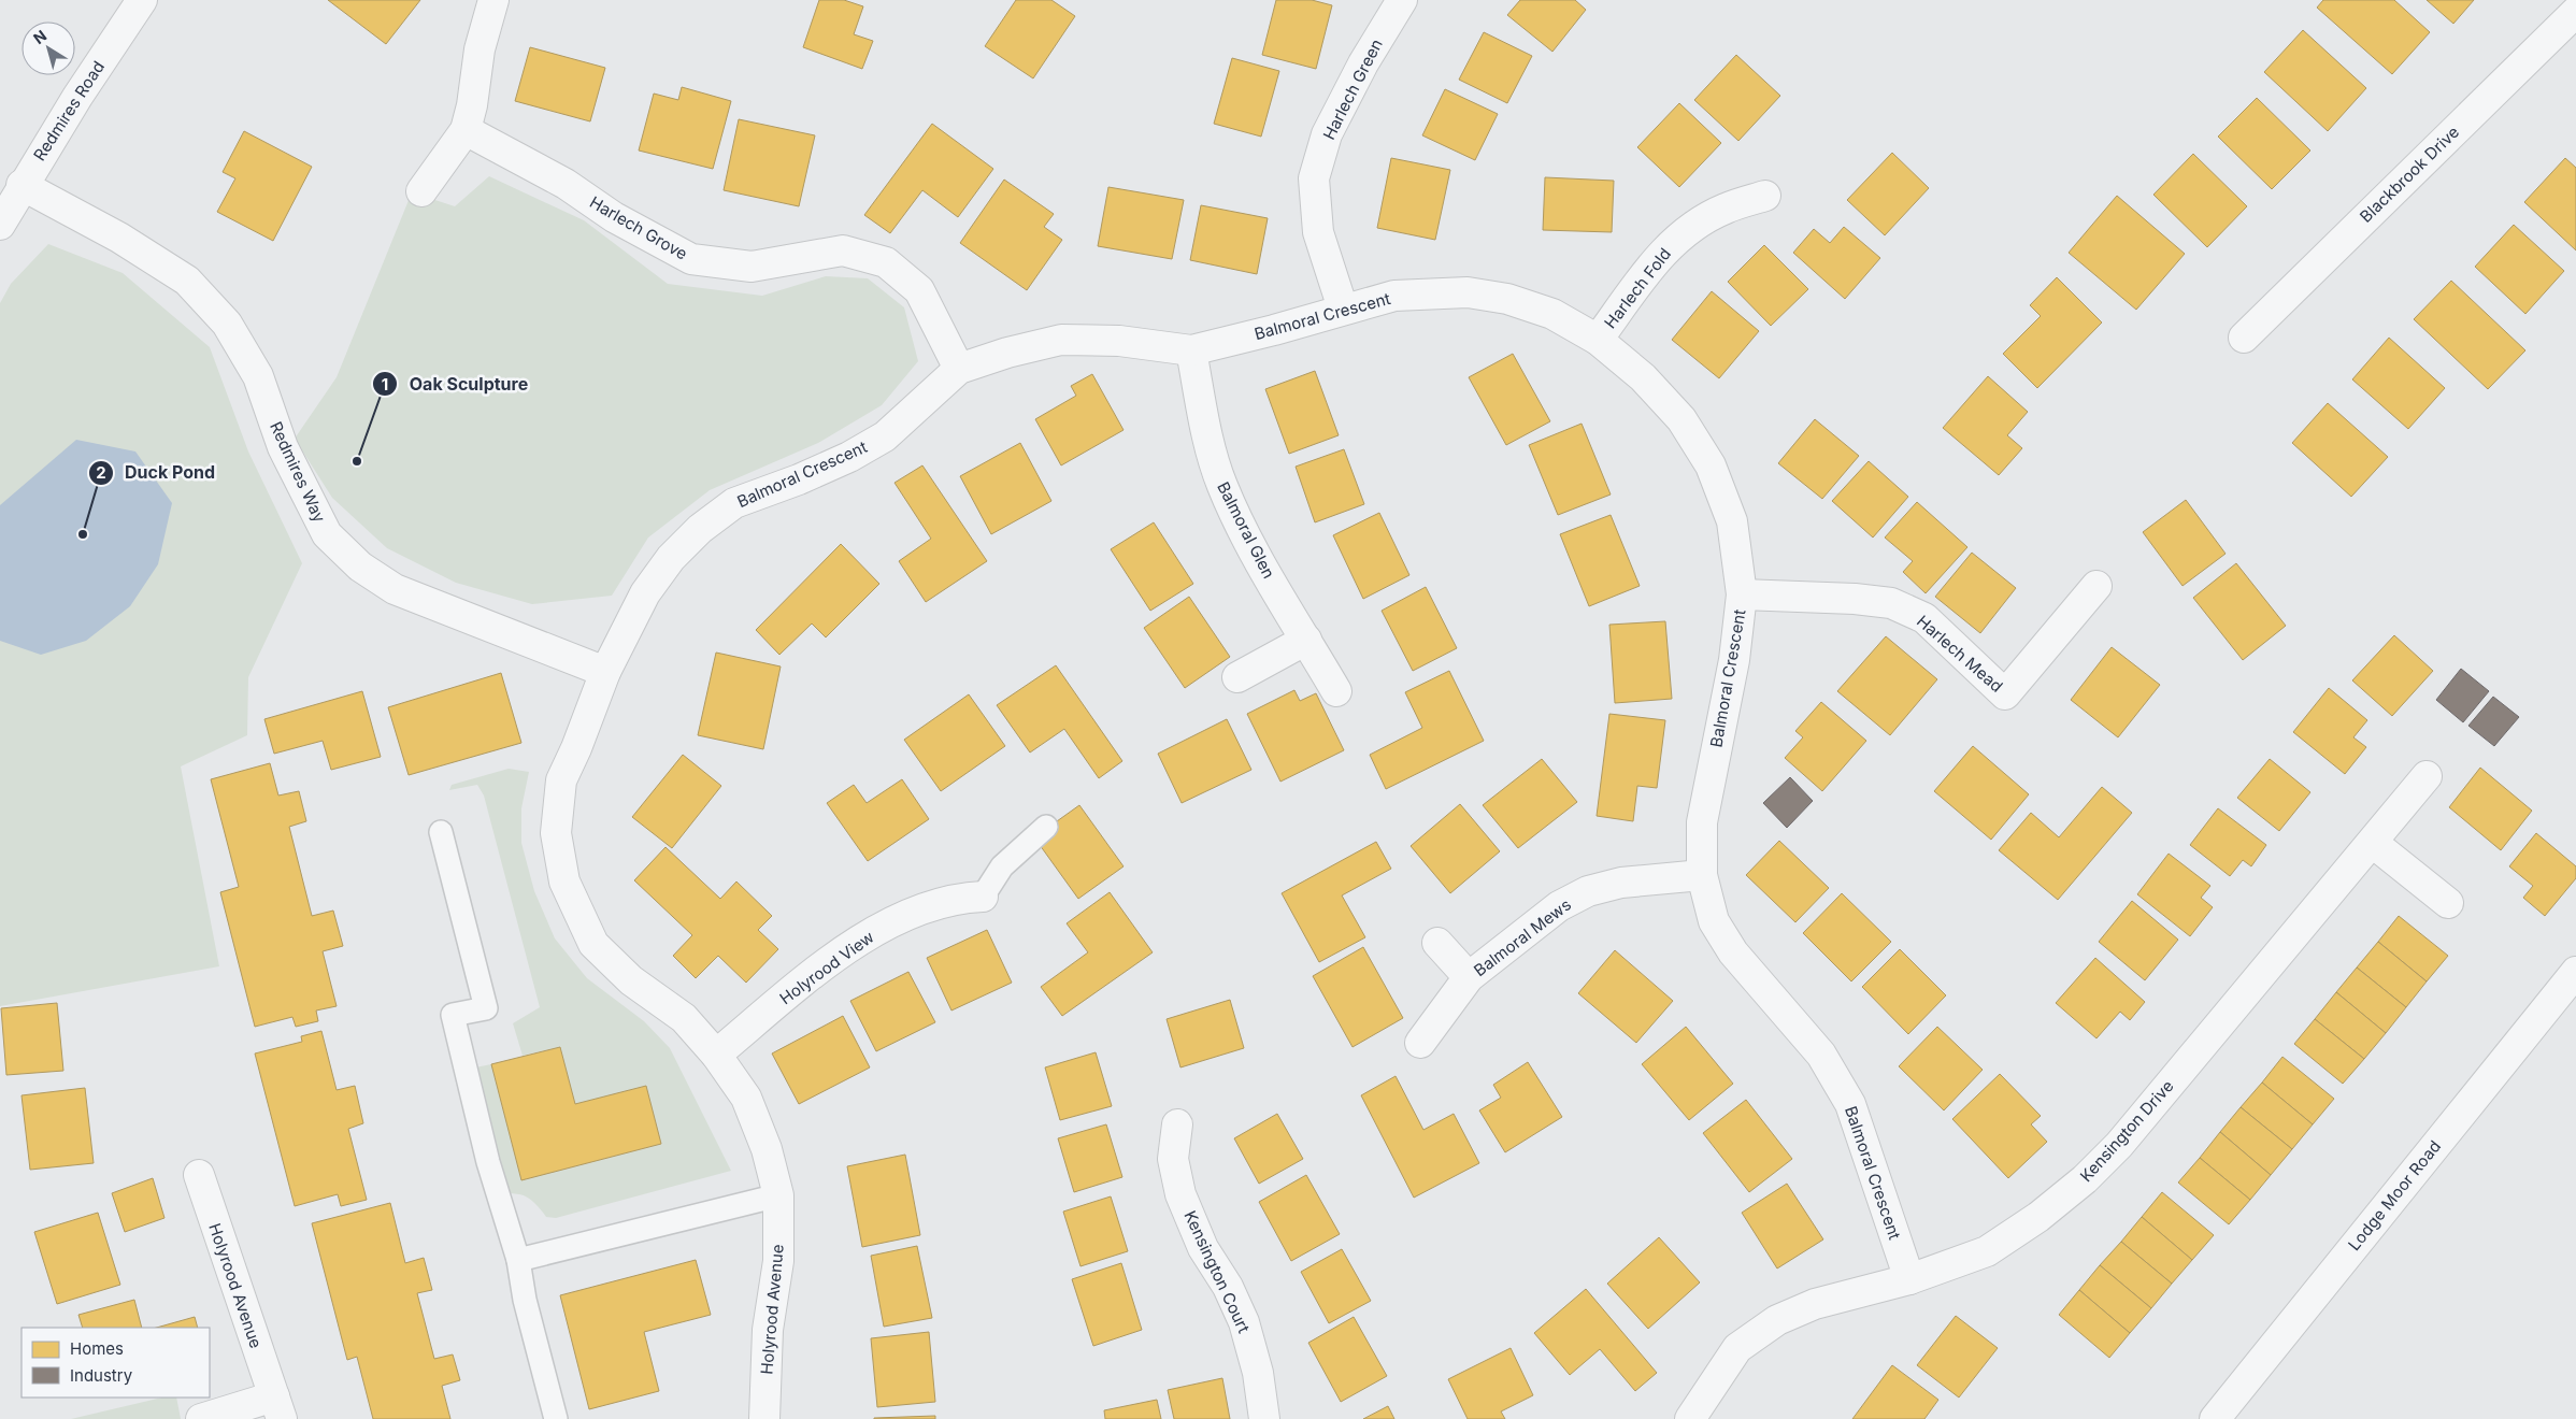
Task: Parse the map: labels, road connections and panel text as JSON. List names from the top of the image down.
{
  "streets": {
    "street": [
      "Harlech Green",
      "Redmires Road",
      "Blackbrook Drive",
      "Harlech Grove",
      "Harlech Fold",
      "Balmoral Crescent",
      "Redmires Way",
      "Balmoral Glen",
      "Harlech Mead",
      "Balmoral Mews",
      "Holyrood View",
      "Kensington Drive",
      "Lodge Moor Road",
      "Kensington Court",
      "Holyrood Avenue"
    ]
  },
  "crossings": [
    ["Harlech Green", "Balmoral Crescent"],
    ["Redmires Road", "Redmires Way"],
    ["Harlech Grove", "Balmoral Crescent"],
    ["Harlech Fold", "Balmoral Crescent"],
    ["Balmoral Crescent", "Redmires Way"],
    ["Balmoral Crescent", "Balmoral Glen"],
    ["Balmoral Crescent", "Harlech Mead"],
    ["Balmoral Crescent", "Balmoral Mews"],
    ["Balmoral Crescent", "Kensington Drive"],
    ["Balmoral Crescent", "Holyrood Avenue"],
    ["Redmires Way", "Holyrood Avenue"],
    ["Holyrood View", "Holyrood Avenue"]
  ],
  "places": ["Oak Sculpture", "Duck Pond"],
  "legend": ["Homes", "Industry"],
  "north": "top left"
}
